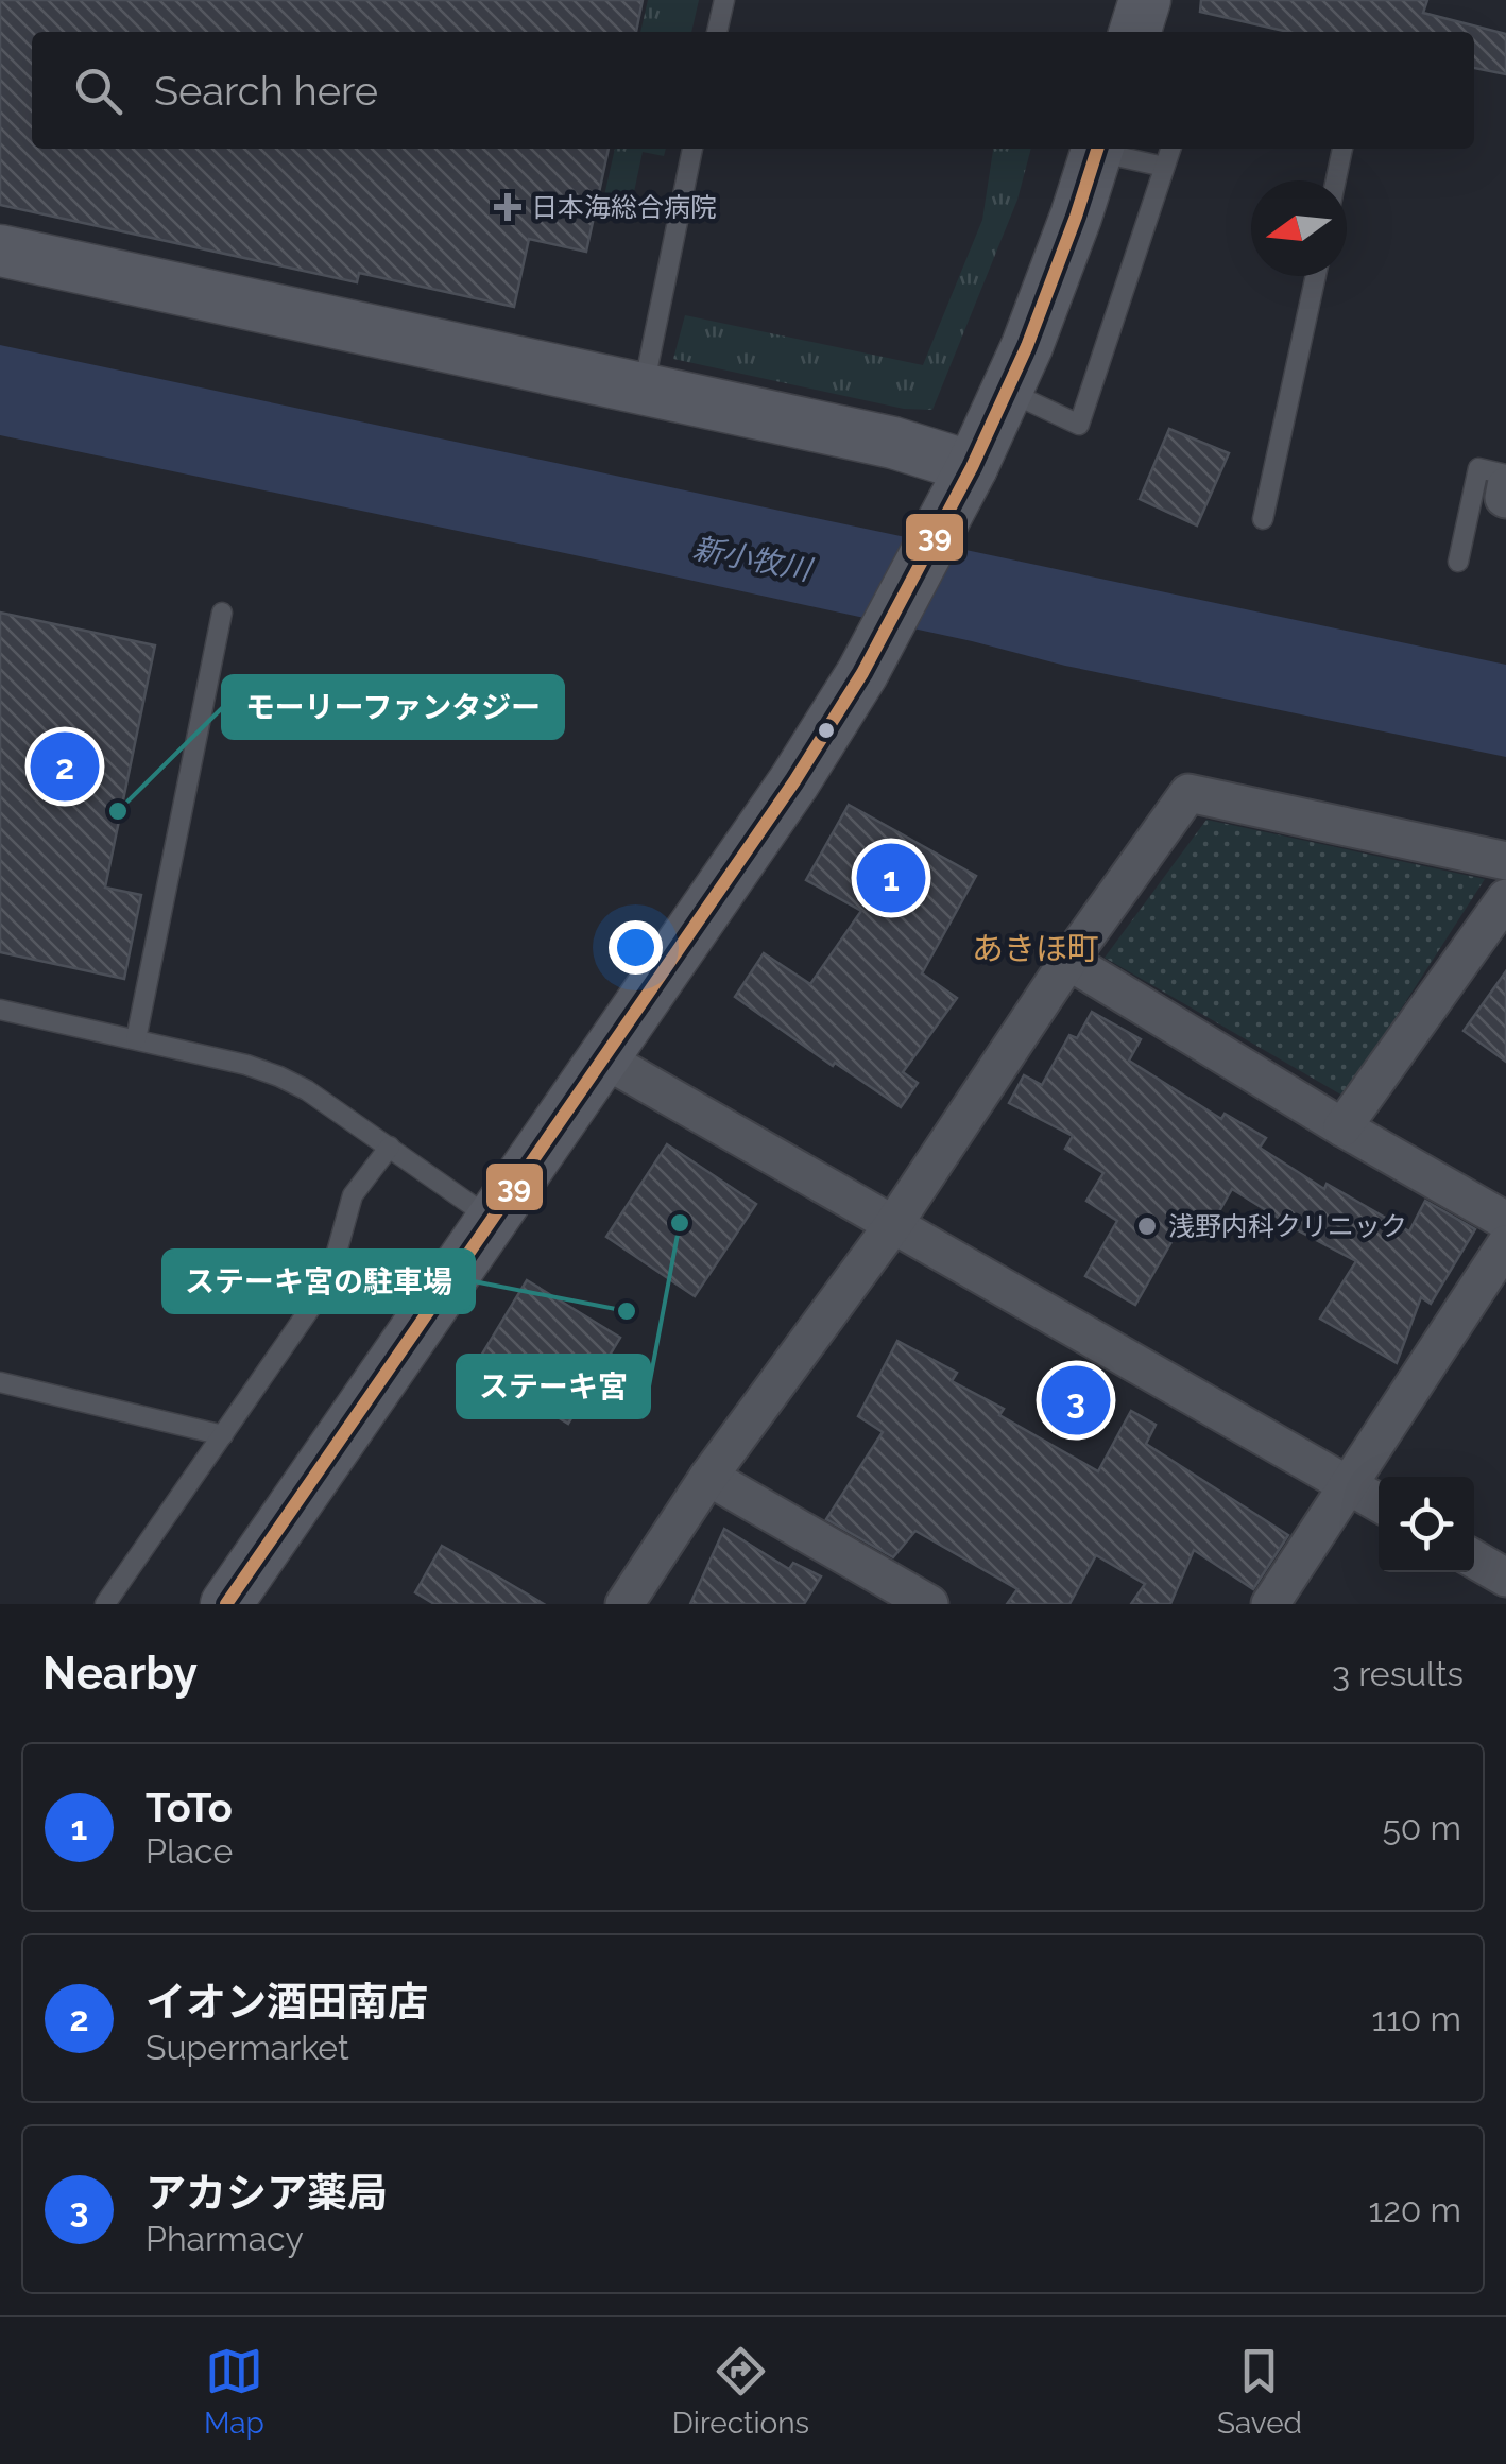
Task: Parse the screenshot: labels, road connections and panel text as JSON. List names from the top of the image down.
{
  "districts": ["あきほ町"],
  "water": ["新小牧川"],
  "places": {
    "health": ["日本海総合病院"],
    "other": [
      "モーリーファンタジー",
      "ステーキ宮",
      "浅野内科クリニック",
      "ステーキ宮の駐車場"
    ]
  },
  "lines": ["transit line 39"],
  "north": "left",
  "page": {
    "search": "Search here",
    "pins": ["2", "1", "3"],
    "heading": ["Nearby", "3 results"],
    "list": [
      {
        "mark": "1",
        "name": "ToTo",
        "note": "Place",
        "value": "50 m"
      },
      {
        "mark": "2",
        "name": "イオン酒田南店",
        "note": "Supermarket",
        "value": "110 m"
      },
      {
        "mark": "3",
        "name": "アカシア薬局",
        "note": "Pharmacy",
        "value": "120 m"
      }
    ],
    "nav": ["Map", "Directions", "Saved"]
  }
}
